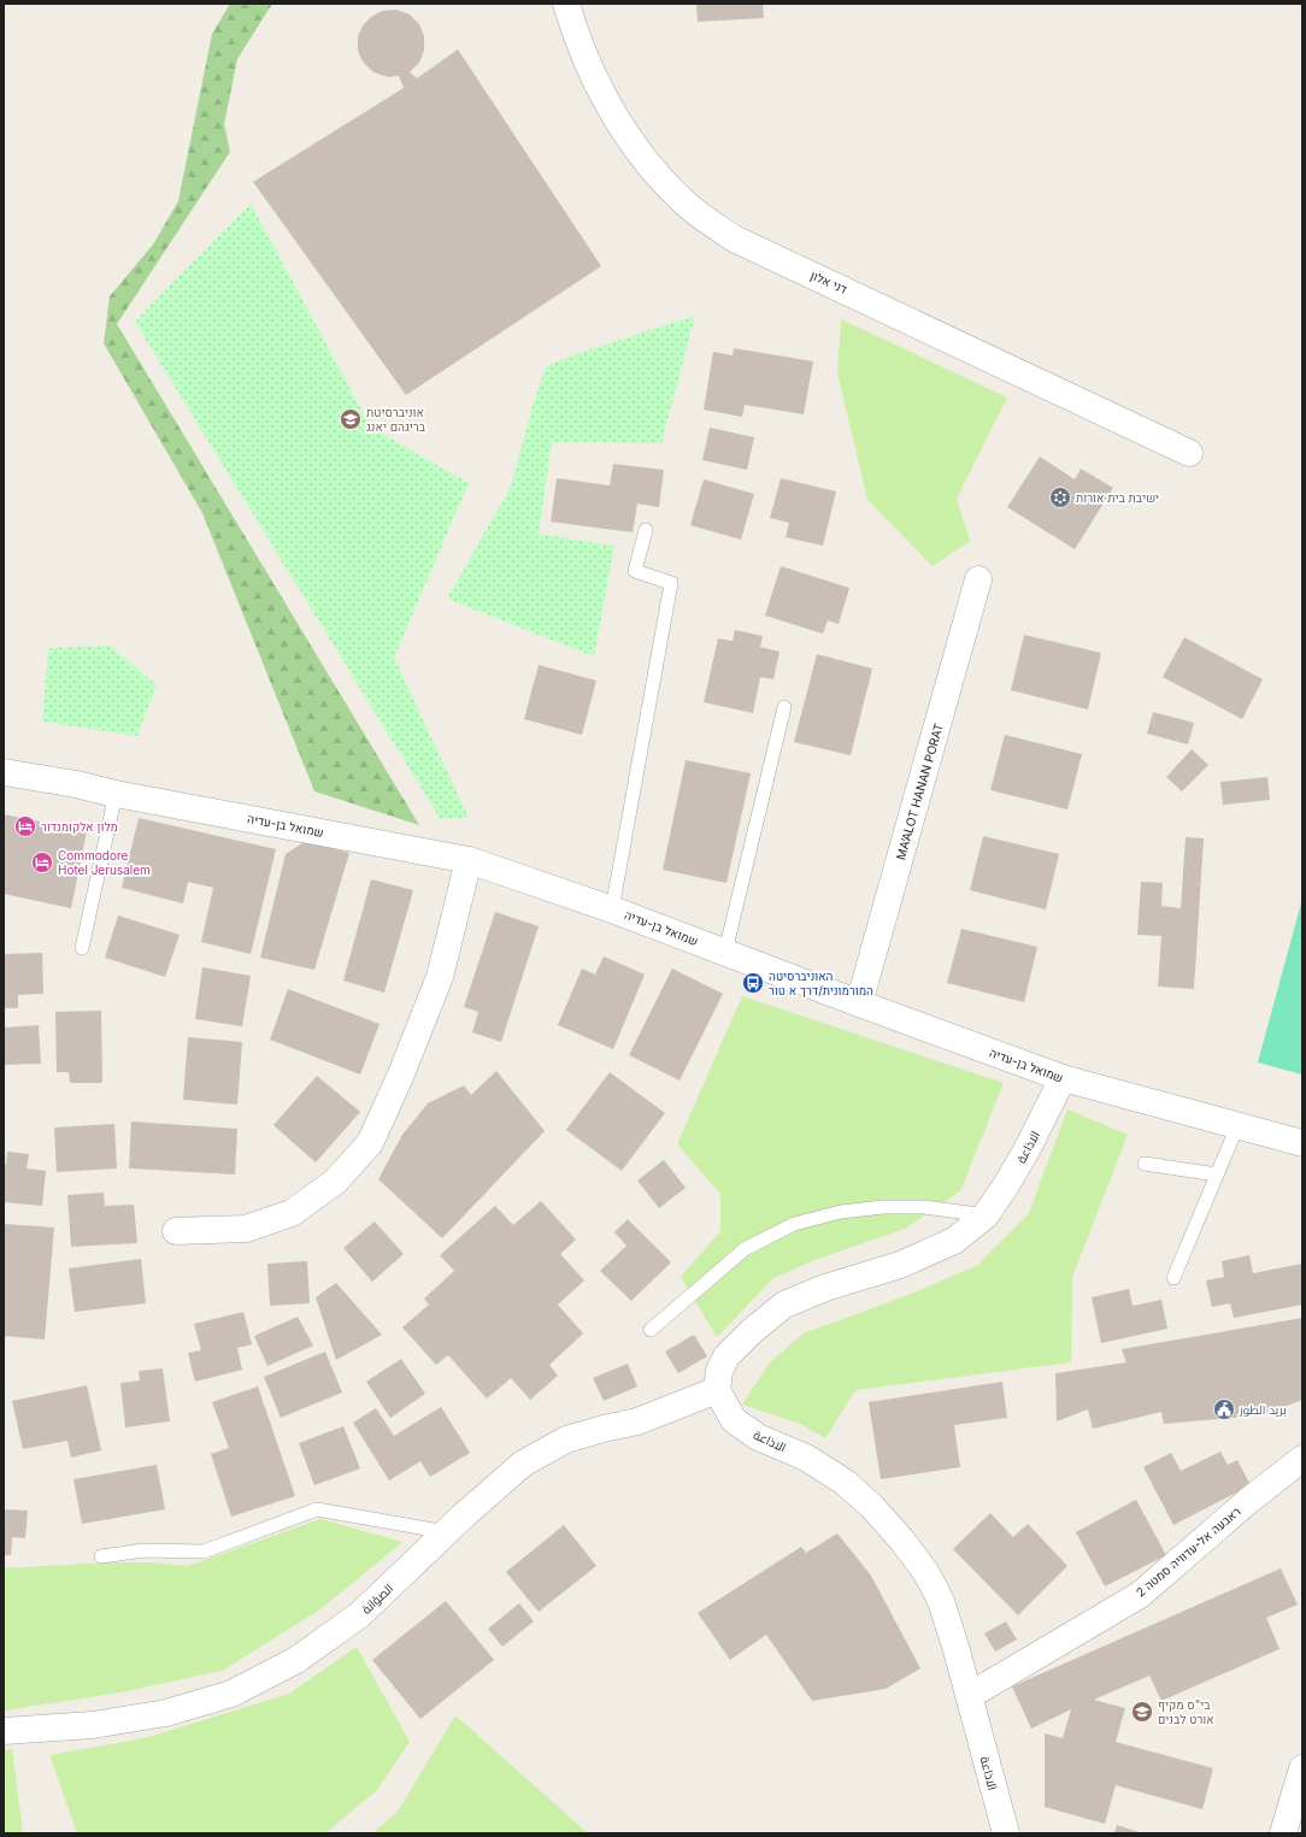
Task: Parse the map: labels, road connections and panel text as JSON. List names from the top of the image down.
{
  "streets": {
    "street": [
      "דני אלון",
      "MA’ALOT HANAN PORAT",
      "שמואל בן-עדיה",
      "الاذاعة",
      "ראבעה אל-עדוויה סמטה 2",
      "الصوّانة"
    ]
  },
  "crossings": [
    ["MA’ALOT HANAN PORAT", "שמואל בן-עדיה"],
    ["שמואל בן-עדיה", "الاذاعة"],
    ["الاذاعة", "ראבעה אל-עדוויה סמטה 2"],
    ["الاذاعة", "الصوّانة"]
  ],
  "places": {
    "school or university": ["אוניברסיטת בריגהם יאנג", "בי\"ס מקיף אורט לבנים"],
    "synagogue": ["ישיבת בית אורות"],
    "hotel": ["מלון אלקומנדור", "Commodore Hotel Jerusalem"],
    "bus stop": ["האוניברסיטה המורמונית/דרך א טור"],
    "public building": ["بريد الطور"]
  }
}
